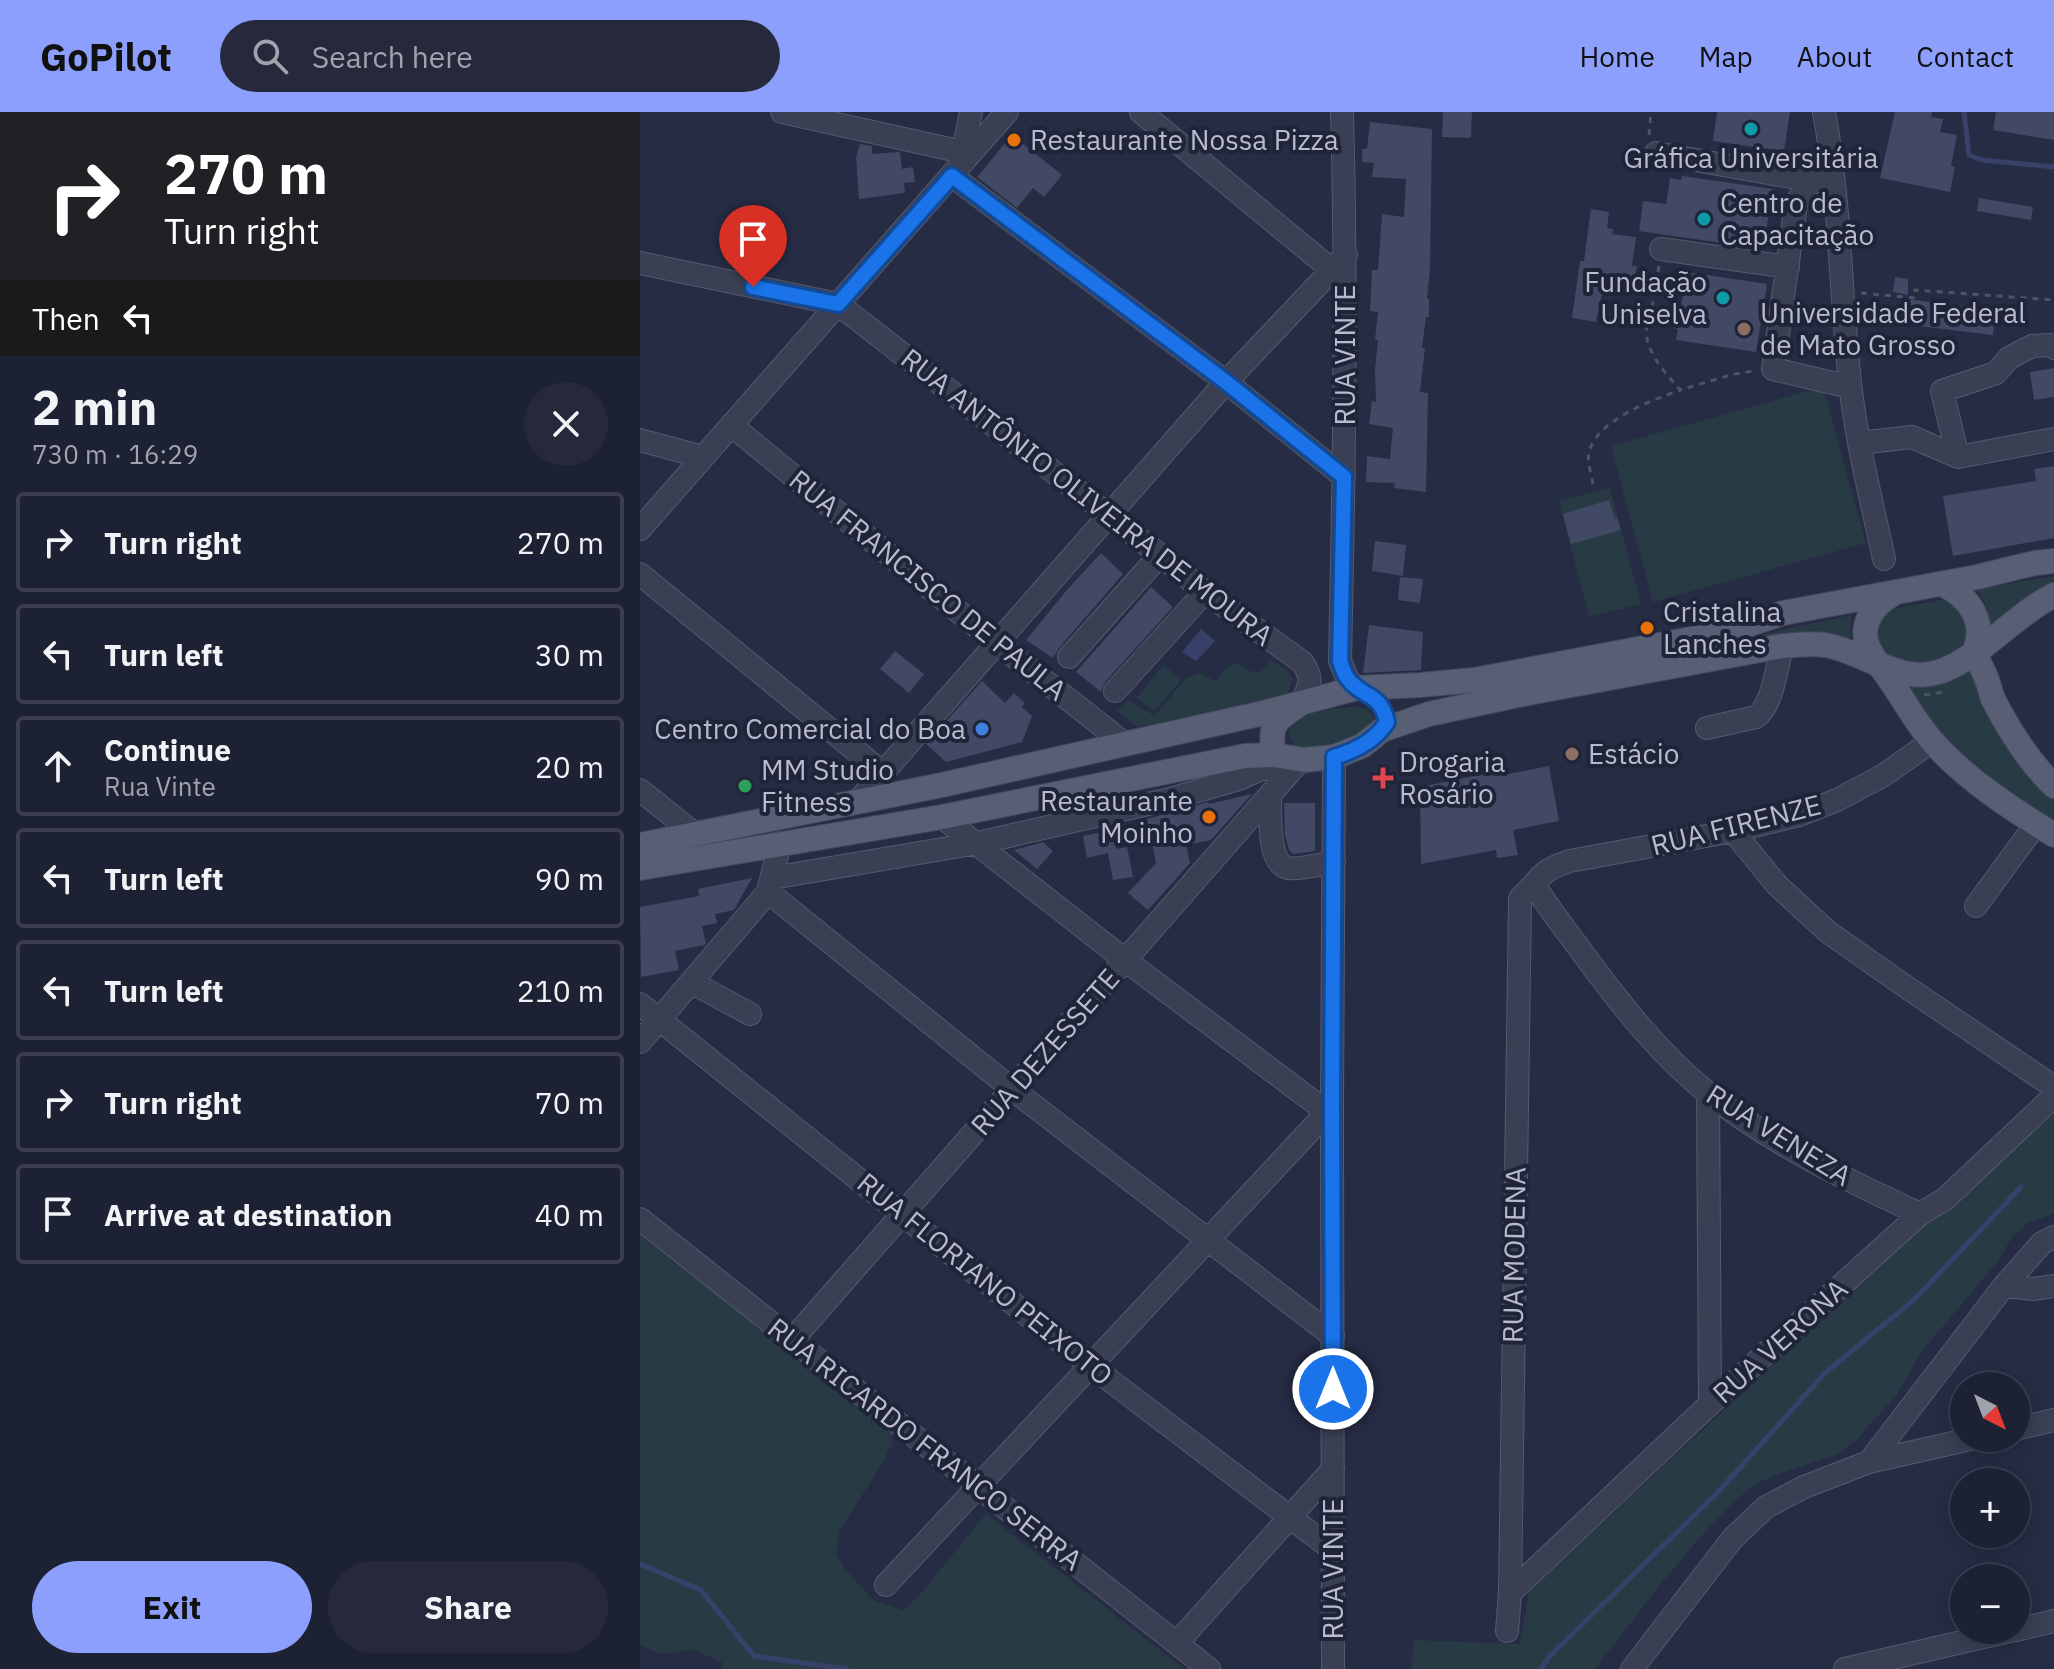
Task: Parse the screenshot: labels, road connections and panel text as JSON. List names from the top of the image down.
{
  "streets": {
    "street": [
      "RUA VINTE",
      "RUA ANTÔNIO OLIVEIRA DE MOURA",
      "RUA FRANCISCO DE PAULA",
      "RUA FIRENZE",
      "RUA DEZESSETE",
      "RUA VENEZA",
      "RUA MODENA",
      "RUA FLORIANO PEIXOTO",
      "RUA VERONA",
      "RUA RICARDO FRANCO SERRA"
    ]
  },
  "crossings": [
    ["RUA VINTE", "RUA FLORIANO PEIXOTO"],
    ["RUA VINTE", "RUA RICARDO FRANCO SERRA"],
    ["RUA FIRENZE", "RUA VENEZA"],
    ["RUA FIRENZE", "RUA MODENA"],
    ["RUA DEZESSETE", "RUA FLORIANO PEIXOTO"],
    ["RUA DEZESSETE", "RUA RICARDO FRANCO SERRA"],
    ["RUA VENEZA", "RUA MODENA"],
    ["RUA VENEZA", "RUA VERONA"],
    ["RUA MODENA", "RUA VERONA"]
  ],
  "places": {
    "other": [
      "Gráfica Universitária",
      "Restaurante Nossa Pizza",
      "Centro de Capacitação",
      "Fundação Uniselva",
      "Universidade Federal de Mato Grosso",
      "Cristalina Lanches",
      "Centro Comercial do Boa",
      "Estácio",
      "MM Studio Fitness",
      "Restaurante Moinho"
    ],
    "health": ["Drogaria Rosário"]
  },
  "north": "bottom right",
  "page": {
    "header": "GoPilot",
    "search": "Search here",
    "nav": [
      "Home",
      "Map",
      "About",
      "Contact"
    ],
    "turn": ["270 m", "Turn right"],
    "then": "Then",
    "heading": ["2 min", "730 m · 16:29"],
    "list": [
      {
        "name": "Turn right",
        "value": "270 m"
      },
      {
        "name": "Turn left",
        "value": "30 m"
      },
      {
        "name": "Continue",
        "note": "Rua Vinte",
        "value": "20 m"
      },
      {
        "name": "Turn left",
        "value": "90 m"
      },
      {
        "name": "Turn left",
        "value": "210 m"
      },
      {
        "name": "Turn right",
        "value": "70 m"
      },
      {
        "name": "Arrive at destination",
        "value": "40 m"
      }
    ],
    "map_buttons": ["+", "−"],
    "buttons": ["Exit", "Share"]
  }
}
